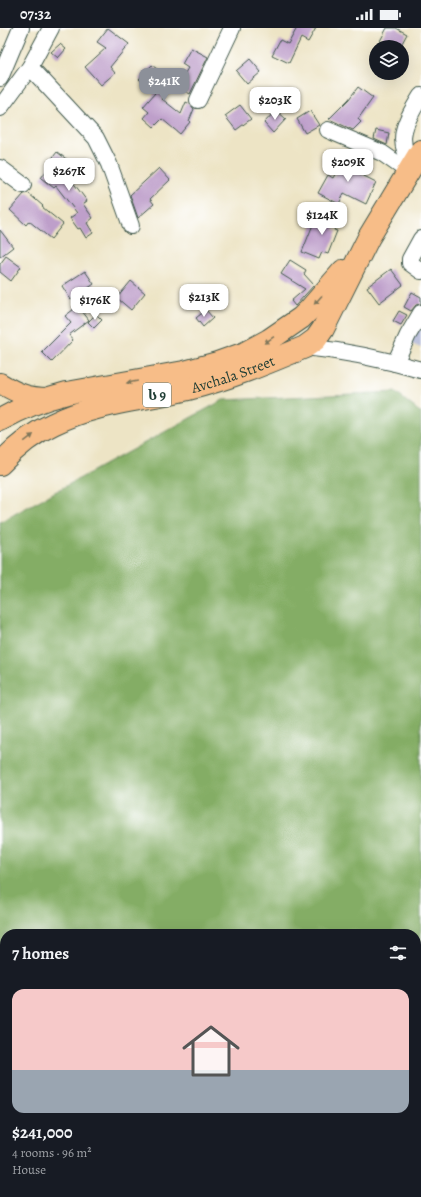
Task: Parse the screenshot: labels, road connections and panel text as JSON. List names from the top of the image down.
{
  "streets": {
    "highway": ["Avchala Street", "ს 9"]
  },
  "page": {
    "status": "07:32",
    "price": [
      "$241K",
      "$203K",
      "$209K",
      "$267K",
      "$124K",
      "$213K",
      "$176K"
    ],
    "heading": "7 homes",
    "list": [
      {
        "name": "$241,000",
        "note": "4 rooms · 96 m² · House"
      }
    ]
  }
}
